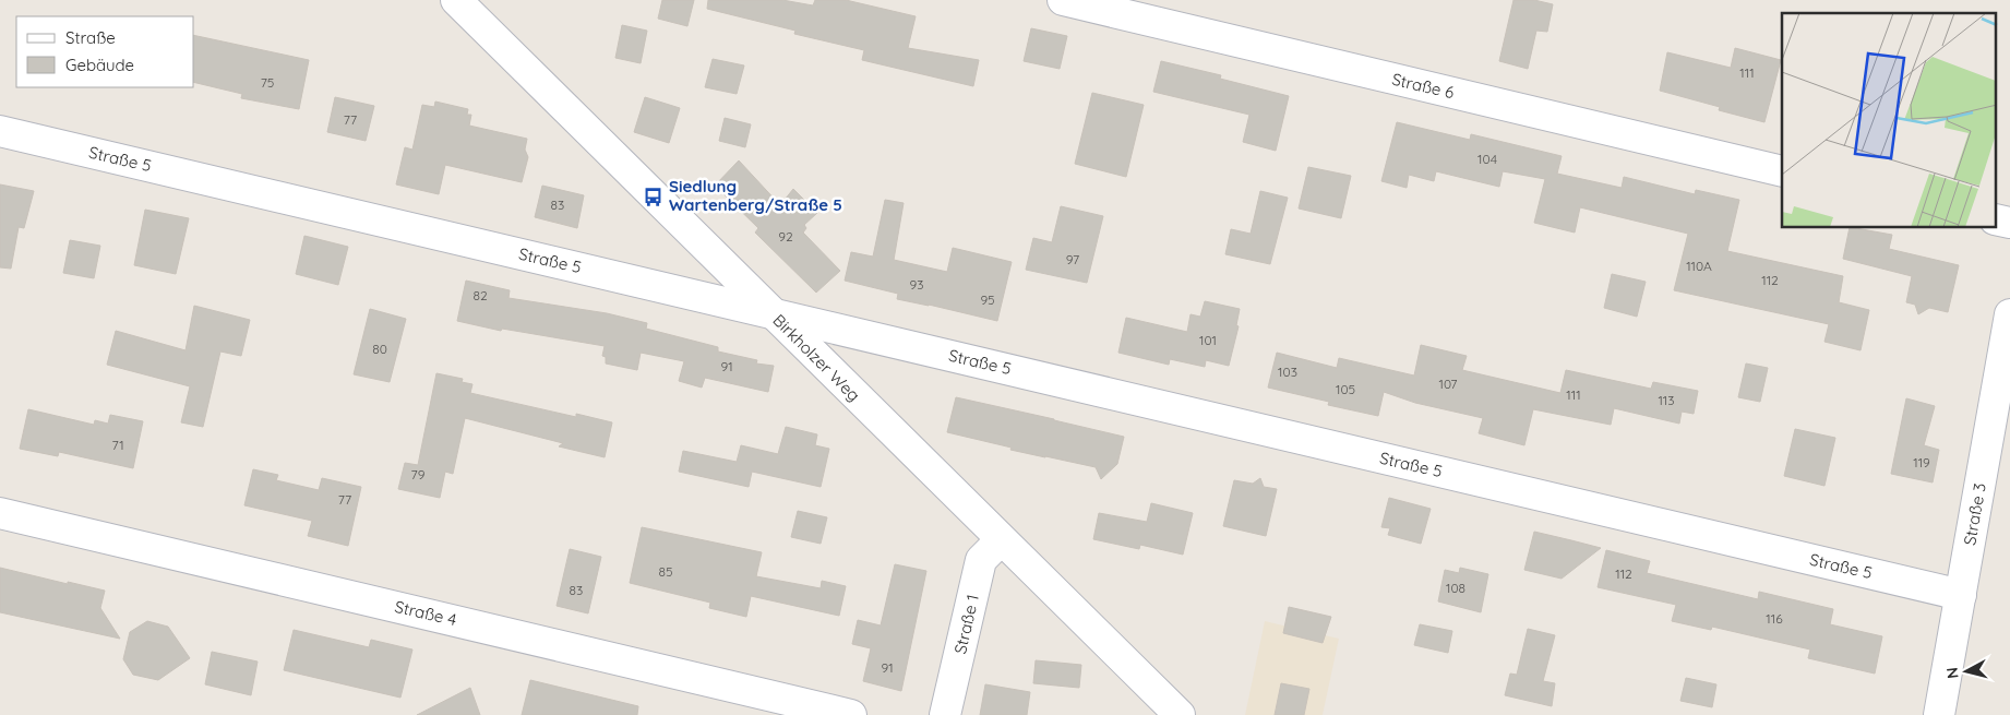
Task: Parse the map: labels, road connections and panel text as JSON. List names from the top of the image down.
{
  "streets": {
    "street": [
      "Straße 6",
      "Straße 5",
      "Birkholzer Weg",
      "Straße 3",
      "Straße 4",
      "Straße 1"
    ]
  },
  "crossings": [
    ["Straße 5", "Birkholzer Weg"],
    ["Straße 5", "Straße 3"],
    ["Birkholzer Weg", "Straße 1"]
  ],
  "places": {
    "bus stop": ["Siedlung Wartenberg/Straße 5"]
  },
  "house_numbers": [
    "111",
    "75",
    "77",
    "104",
    "83",
    "92",
    "97",
    "110A",
    "112",
    "93",
    "82",
    "95",
    "101",
    "80",
    "91",
    "103",
    "107",
    "105",
    "111",
    "113",
    "71",
    "119",
    "79",
    "77",
    "85",
    "112",
    "108",
    "83",
    "116",
    "91"
  ],
  "legend": ["Straße", "Gebäude"],
  "north": "left"
}
